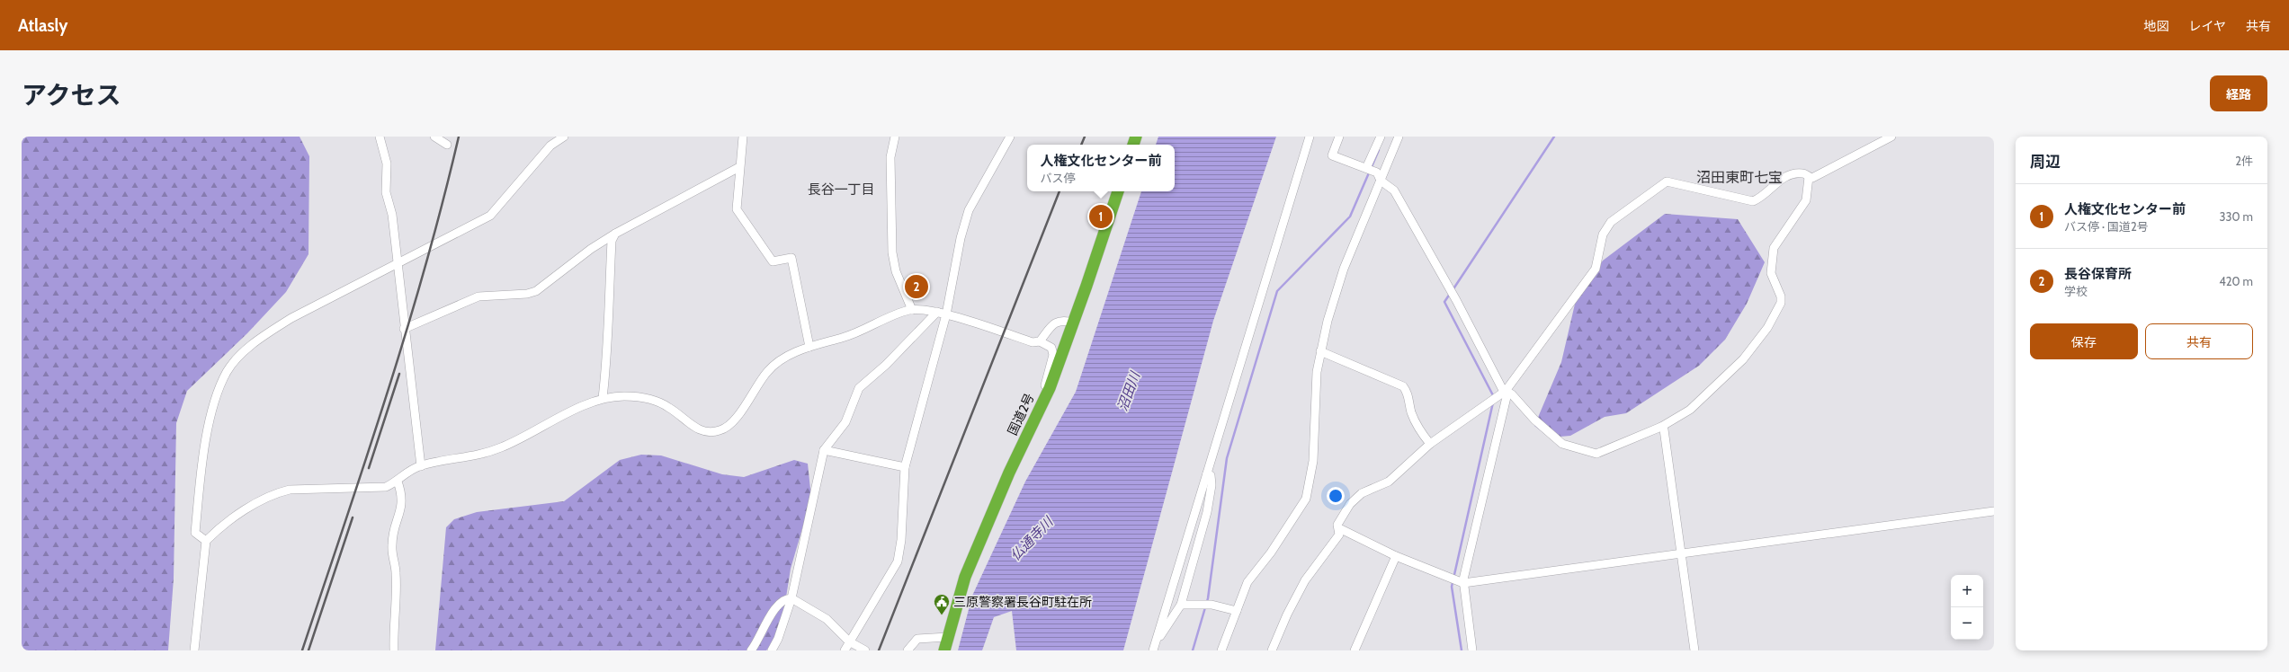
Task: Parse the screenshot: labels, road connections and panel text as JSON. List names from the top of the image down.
{
  "streets": {
    "highway": ["国道2号"]
  },
  "districts": ["沼田東町七宝", "長谷一丁目"],
  "water": ["沼田川", "仏通寺川"],
  "places": {
    "public building": ["三原警察署長谷町駐在所"]
  },
  "page": {
    "header": "Atlasly",
    "nav": ["地図", "レイヤ", "共有"],
    "title": "アクセス",
    "buttons": [
      "経路",
      ["保存", "共有"]
    ],
    "heading": ["周辺", "2件"],
    "popup": ["人権文化センター前", "バス停"],
    "list": [
      {
        "mark": "1",
        "name": "人権文化センター前",
        "note": "バス停 · 国道2号",
        "value": "330 m"
      },
      {
        "mark": "2",
        "name": "長谷保育所",
        "note": "学校",
        "value": "420 m"
      }
    ],
    "pins": ["1", "2"],
    "map_buttons": ["+", "−"]
  }
}
